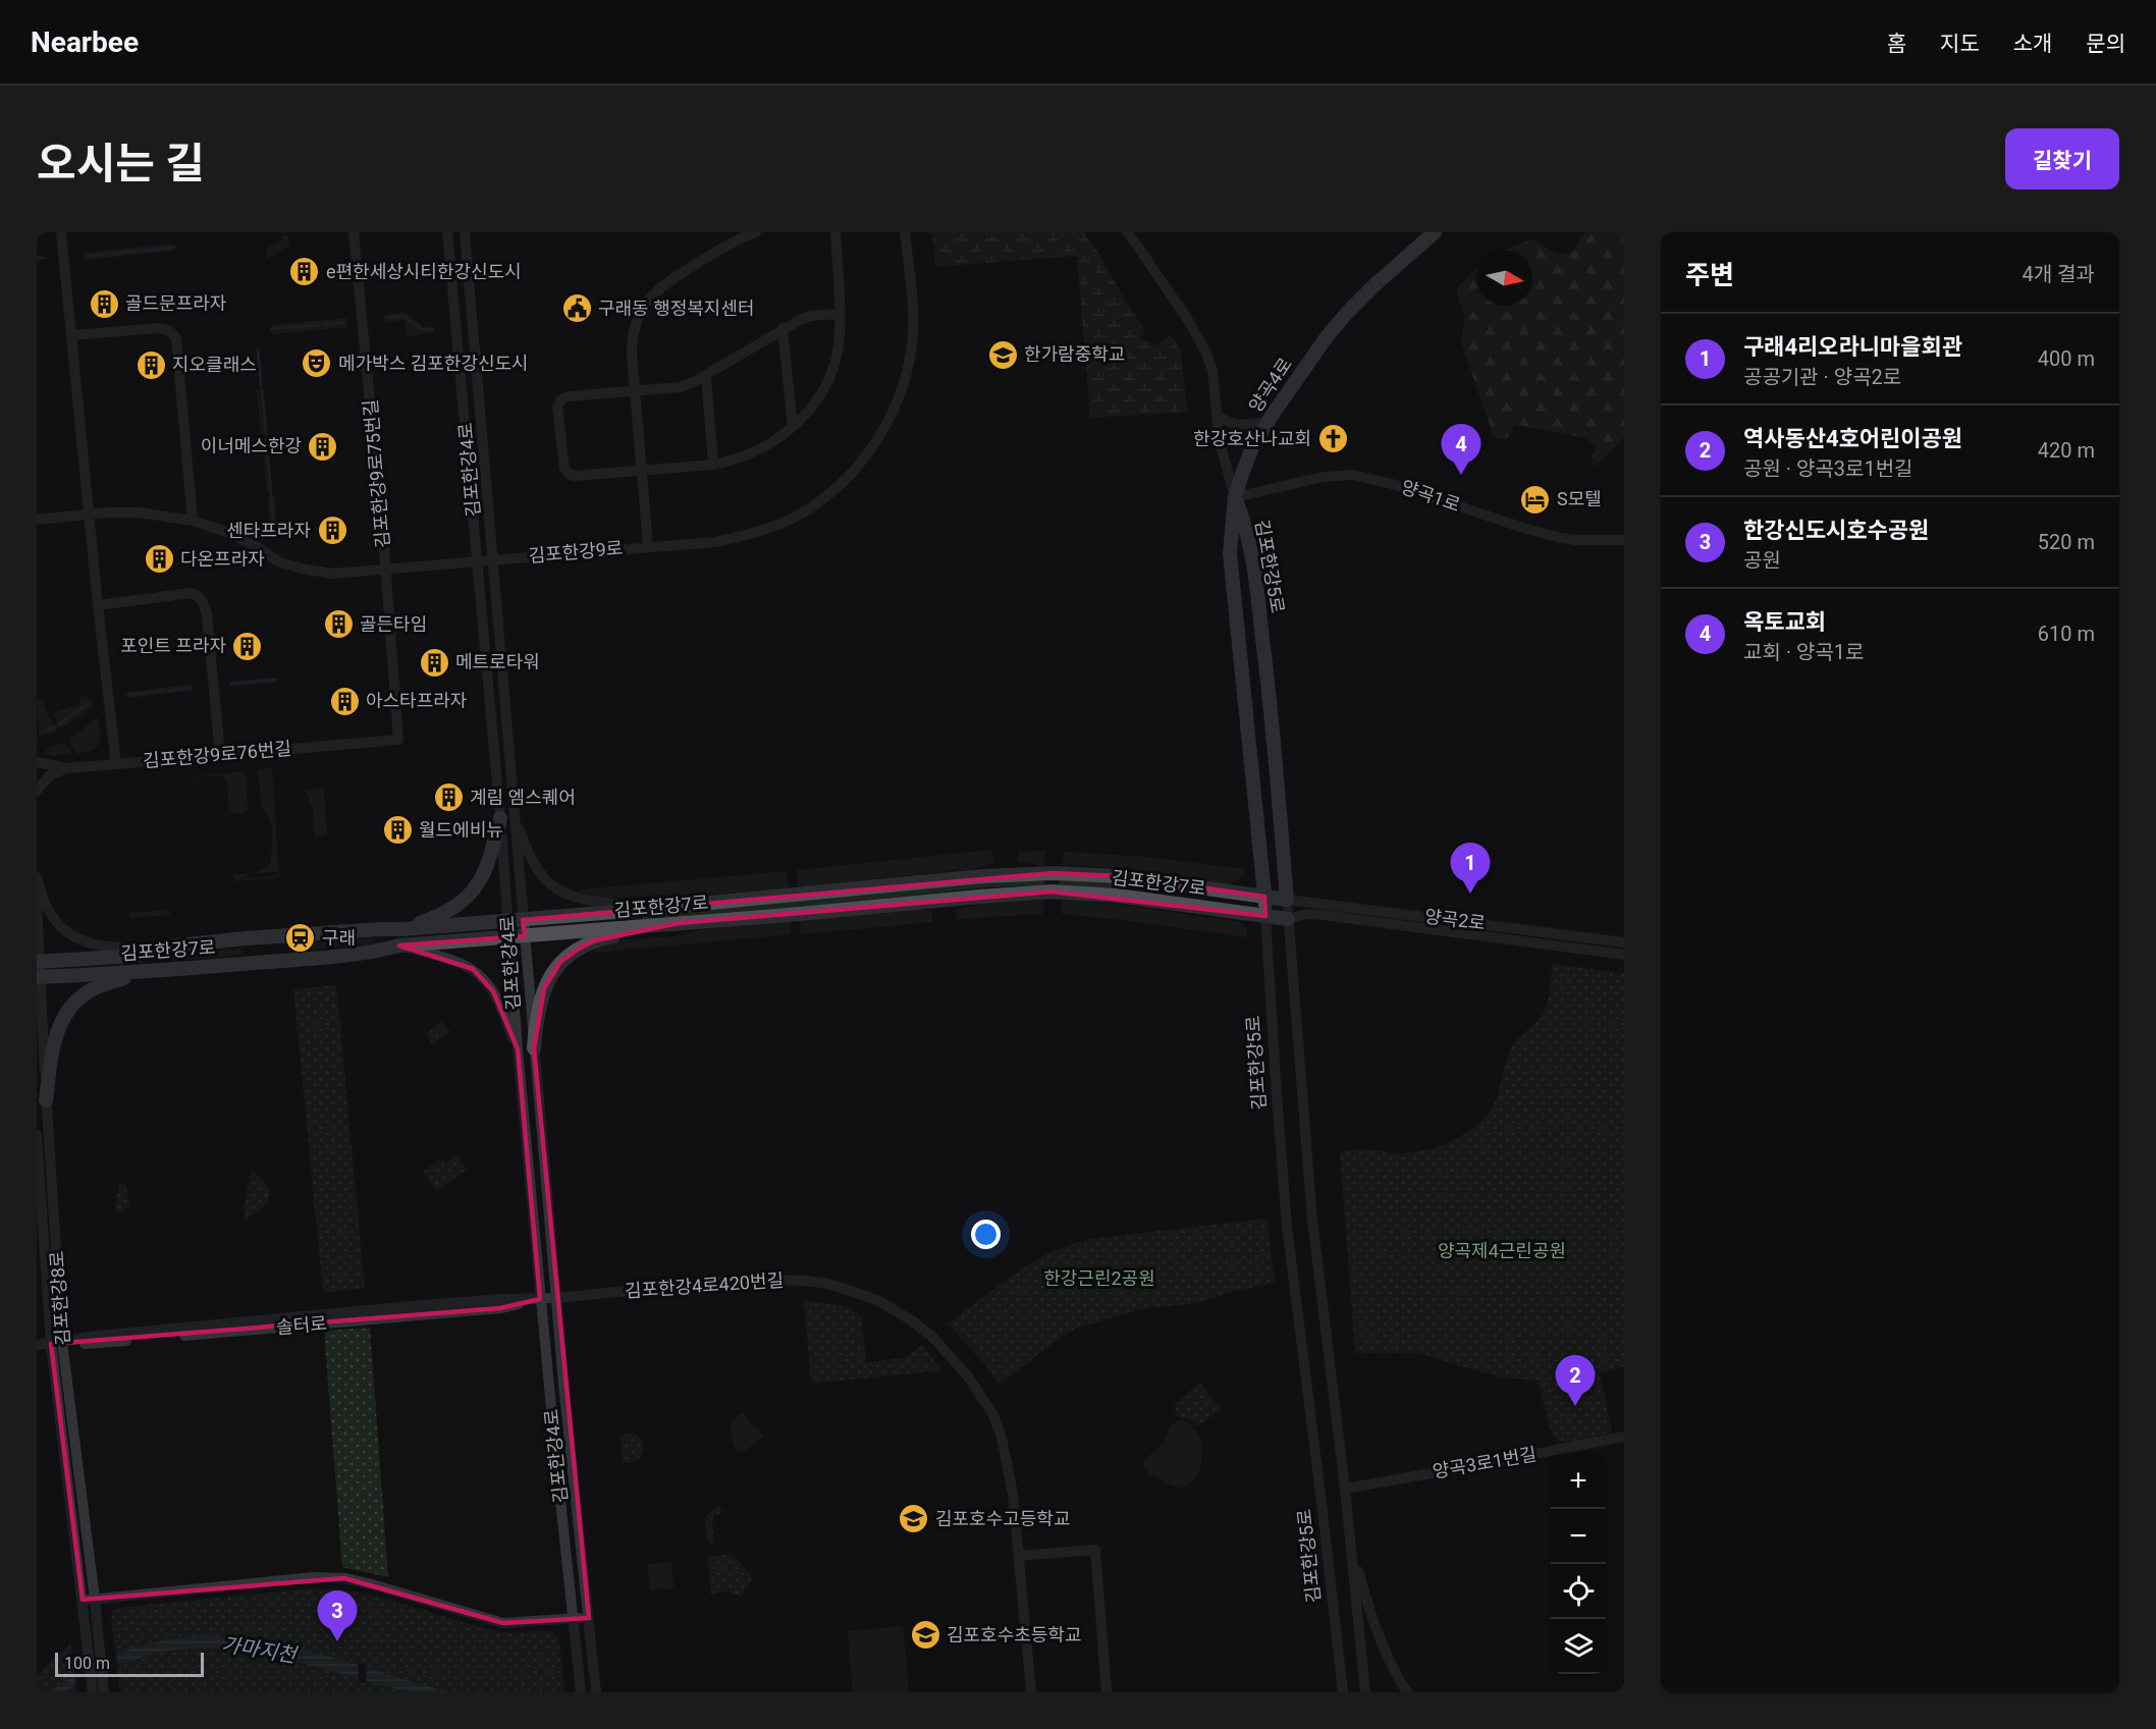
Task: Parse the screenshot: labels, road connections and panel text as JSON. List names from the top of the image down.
{
  "streets": {
    "main road": ["양곡4로", "김포한강5로", "김포한강7로"],
    "street": [
      "김포한강4로",
      "김포한강9로75번길",
      "양곡1로",
      "김포한강9로",
      "김포한강9로76번길",
      "양곡2로",
      "김포한강4로420번길",
      "김포한강8로",
      "솔터로",
      "양곡3로1번길"
    ]
  },
  "crossings": [
    ["양곡4로", "양곡1로"],
    ["양곡4로", "김포한강5로"],
    ["김포한강4로", "김포한강9로"],
    ["김포한강4로", "김포한강7로"],
    ["김포한강4로", "김포한강4로420번길"],
    ["김포한강4로", "솔터로"],
    ["김포한강9로75번길", "김포한강9로"],
    ["김포한강9로75번길", "김포한강9로76번길"],
    ["양곡1로", "김포한강5로"],
    ["김포한강9로", "김포한강9로76번길"],
    ["김포한강5로", "김포한강7로"],
    ["김포한강5로", "양곡2로"],
    ["김포한강5로", "양곡3로1번길"],
    ["김포한강7로", "양곡2로"],
    ["김포한강7로", "김포한강8로"],
    ["김포한강4로420번길", "솔터로"],
    ["김포한강8로", "솔터로"]
  ],
  "water": ["가마지천"],
  "parks": ["양곡제4근린공원", "한강근린2공원"],
  "places": {
    "building": [
      "e편한세상시티한강신도시",
      "골드문프라자",
      "지오클래스",
      "이너메스한강",
      "센타프라자",
      "다온프라자",
      "골든타임",
      "포인트 프라자",
      "메트로타워",
      "아스타프라자",
      "계림 엠스퀘어",
      "월드에비뉴"
    ],
    "public building": ["구래동 행정복지센터"],
    "school or university": ["한가람중학교", "김포호수고등학교", "김포호수초등학교"],
    "theatre": ["메가박스 김포한강신도시"],
    "church": ["한강호산나교회"],
    "hotel": ["S모텔"],
    "station": ["구래"]
  },
  "scale_bar": "100 m",
  "north": "right",
  "page": {
    "header": "Nearbee",
    "nav": [
      "홈",
      "지도",
      "소개",
      "문의"
    ],
    "title": "오시는 길",
    "buttons": "길찾기",
    "heading": ["주변", "4개 결과"],
    "list": [
      {
        "mark": "1",
        "name": "구래4리오라니마을회관",
        "note": "공공기관 · 양곡2로",
        "value": "400 m"
      },
      {
        "mark": "2",
        "name": "역사동산4호어린이공원",
        "note": "공원 · 양곡3로1번길",
        "value": "420 m"
      },
      {
        "mark": "3",
        "name": "한강신도시호수공원",
        "note": "공원",
        "value": "520 m"
      },
      {
        "mark": "4",
        "name": "옥토교회",
        "note": "교회 · 양곡1로",
        "value": "610 m"
      }
    ],
    "pins": [
      "4",
      "1",
      "2",
      "3"
    ],
    "map_buttons": ["+", "−"],
    "scale": "100 m"
  }
}
